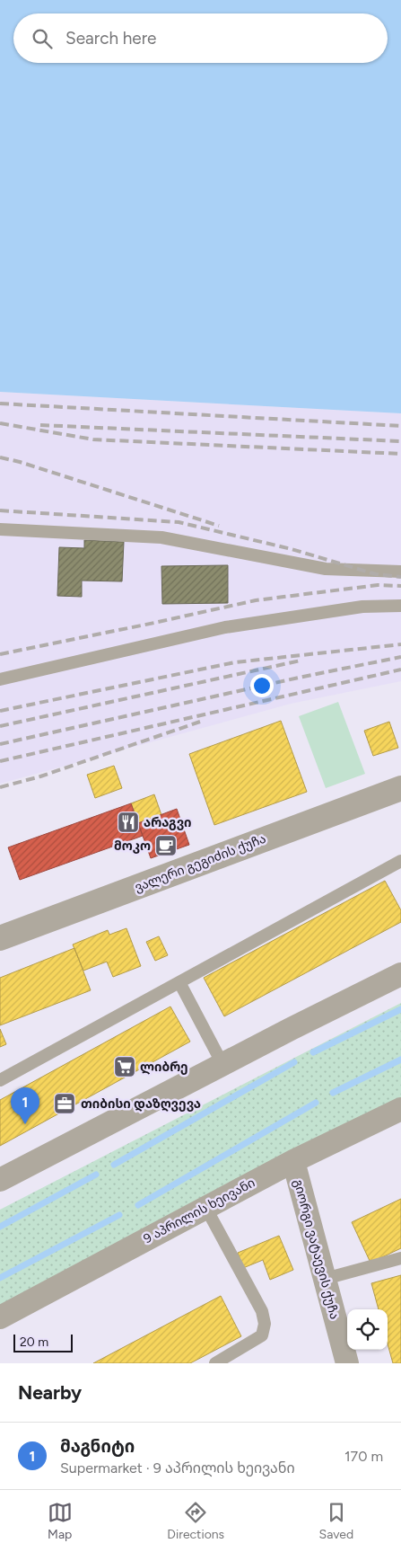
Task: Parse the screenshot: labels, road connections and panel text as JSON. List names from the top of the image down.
{
  "streets": {
    "street": ["ვალერი გეგიძის ქუჩა", "9 აპრილის ხეივანი", "გიორგი ვატაევის ქუჩა"]
  },
  "crossings": [
    ["9 აპრილის ხეივანი", "გიორგი ვატაევის ქუჩა"]
  ],
  "places": {
    "restaurant": ["არაგვი"],
    "cafe": ["მოკო"],
    "supermarket": ["ლიბრე"],
    "office": ["თიბისი დაზღვევა"]
  },
  "scale_bar": "20 m",
  "page": {
    "search": "Search here",
    "pins": "1",
    "scale": "20 m",
    "heading": "Nearby",
    "list": [
      {
        "mark": "1",
        "name": "მაგნიტი",
        "note": "Supermarket · 9 აპრილის ხეივანი",
        "value": "170 m"
      }
    ],
    "nav": ["Map", "Directions", "Saved"]
  }
}
